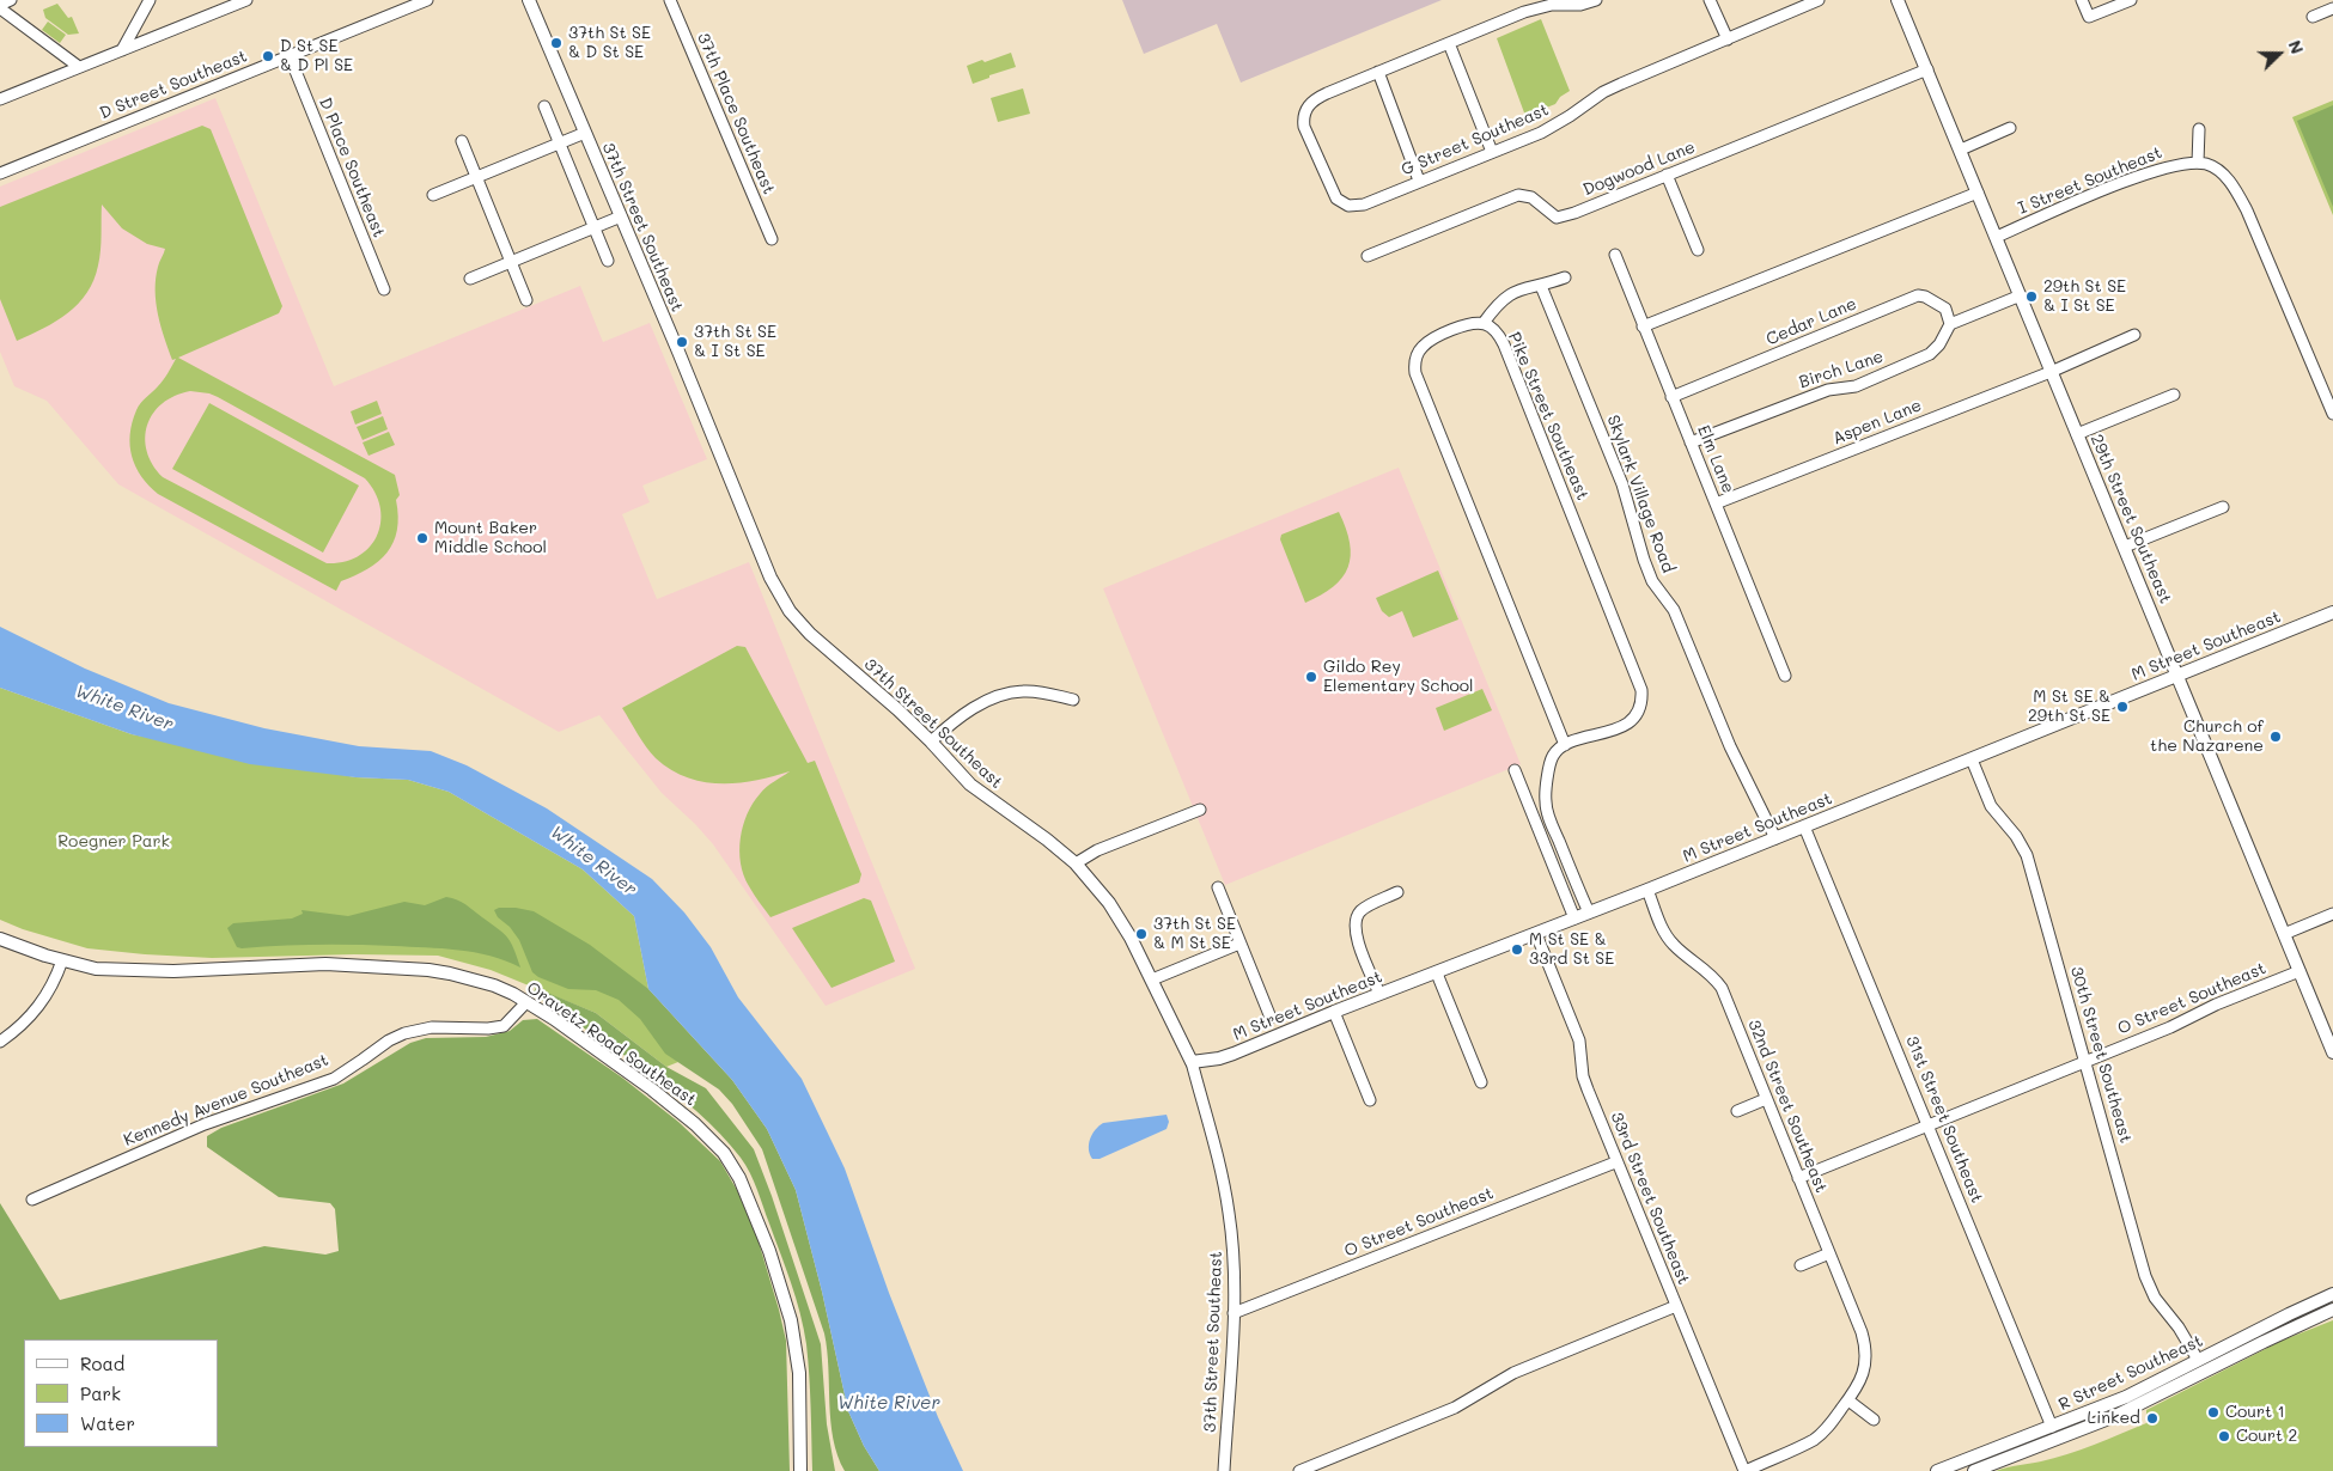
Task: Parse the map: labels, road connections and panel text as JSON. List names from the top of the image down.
{
  "streets": {
    "street": [
      "D Street Southeast",
      "37th Place Southeast",
      "G Street Southeast",
      "D Place Southeast",
      "Dogwood Lane",
      "I Street Southeast",
      "37th Street Southeast",
      "Cedar Lane",
      "Birch Lane",
      "Pike Street Southeast",
      "Aspen Lane",
      "Elm Lane",
      "Skylark Village Road",
      "29th Street Southeast",
      "M Street Southeast",
      "O Street Southeast",
      "Oravetz Road Southeast",
      "30th Street Southeast",
      "Kennedy Avenue Southeast",
      "32nd Street Southeast",
      "31st Street Southeast",
      "33rd Street Southeast",
      "R Street Southeast"
    ]
  },
  "crossings": [
    ["D Street Southeast", "D Place Southeast"],
    ["Dogwood Lane", "29th Street Southeast"],
    ["I Street Southeast", "29th Street Southeast"],
    ["37th Street Southeast", "M Street Southeast"],
    ["37th Street Southeast", "O Street Southeast"],
    ["Cedar Lane", "Birch Lane"],
    ["Cedar Lane", "Elm Lane"],
    ["Birch Lane", "Elm Lane"],
    ["Aspen Lane", "Elm Lane"],
    ["Aspen Lane", "29th Street Southeast"],
    ["Skylark Village Road", "M Street Southeast"],
    ["29th Street Southeast", "M Street Southeast"],
    ["29th Street Southeast", "O Street Southeast"],
    ["M Street Southeast", "30th Street Southeast"],
    ["M Street Southeast", "32nd Street Southeast"],
    ["M Street Southeast", "31st Street Southeast"],
    ["M Street Southeast", "33rd Street Southeast"],
    ["O Street Southeast", "30th Street Southeast"],
    ["O Street Southeast", "32nd Street Southeast"],
    ["O Street Southeast", "31st Street Southeast"],
    ["O Street Southeast", "33rd Street Southeast"],
    ["Oravetz Road Southeast", "Kennedy Avenue Southeast"],
    ["30th Street Southeast", "R Street Southeast"],
    ["31st Street Southeast", "R Street Southeast"]
  ],
  "water": ["White River"],
  "parks": ["Roegner Park"],
  "places": [
    "37th St SE & D St SE",
    "D St SE & D Pl SE",
    "29th St SE & I St SE",
    "37th St SE & I St SE",
    "Mount Baker Middle School",
    "Gildo Rey Elementary School",
    "M St SE & 29th St SE",
    "Church of the Nazarene",
    "37th St SE & M St SE",
    "M St SE & 33rd St SE",
    "Court 1",
    "Linked",
    "Court 2"
  ],
  "legend": ["Road", "Park", "Water"],
  "north": "right"
}
